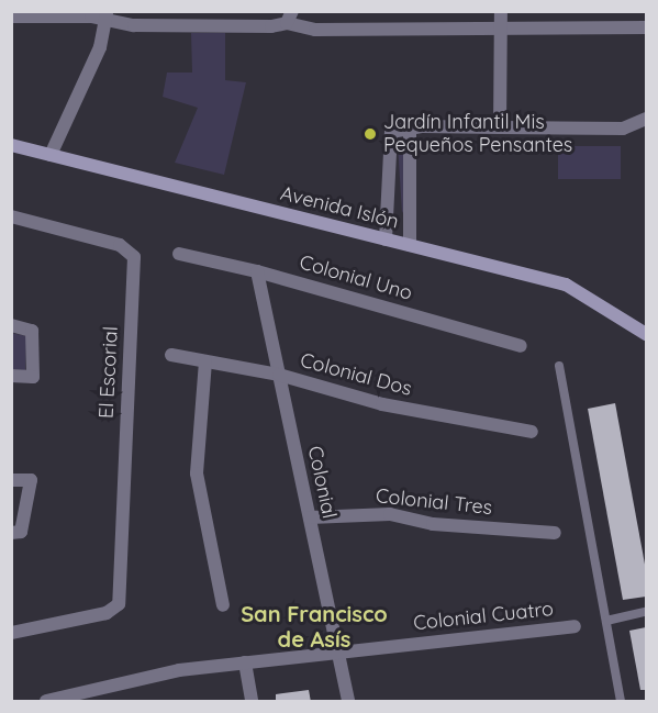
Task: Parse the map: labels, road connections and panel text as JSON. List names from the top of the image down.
{
  "streets": {
    "main road": ["Avenida Islón"],
    "street": [
      "Colonial Uno",
      "El Escorial",
      "Colonial Dos",
      "Colonial",
      "Colonial Tres",
      "Colonial Cuatro"
    ]
  },
  "crossings": [
    ["Colonial Uno", "Colonial"],
    ["Colonial Dos", "Colonial"],
    ["Colonial", "Colonial Tres"],
    ["Colonial", "Colonial Cuatro"]
  ],
  "districts": ["San Francisco de Asís"],
  "places": ["Jardín Infantil Mis Pequeños Pensantes"]
}
